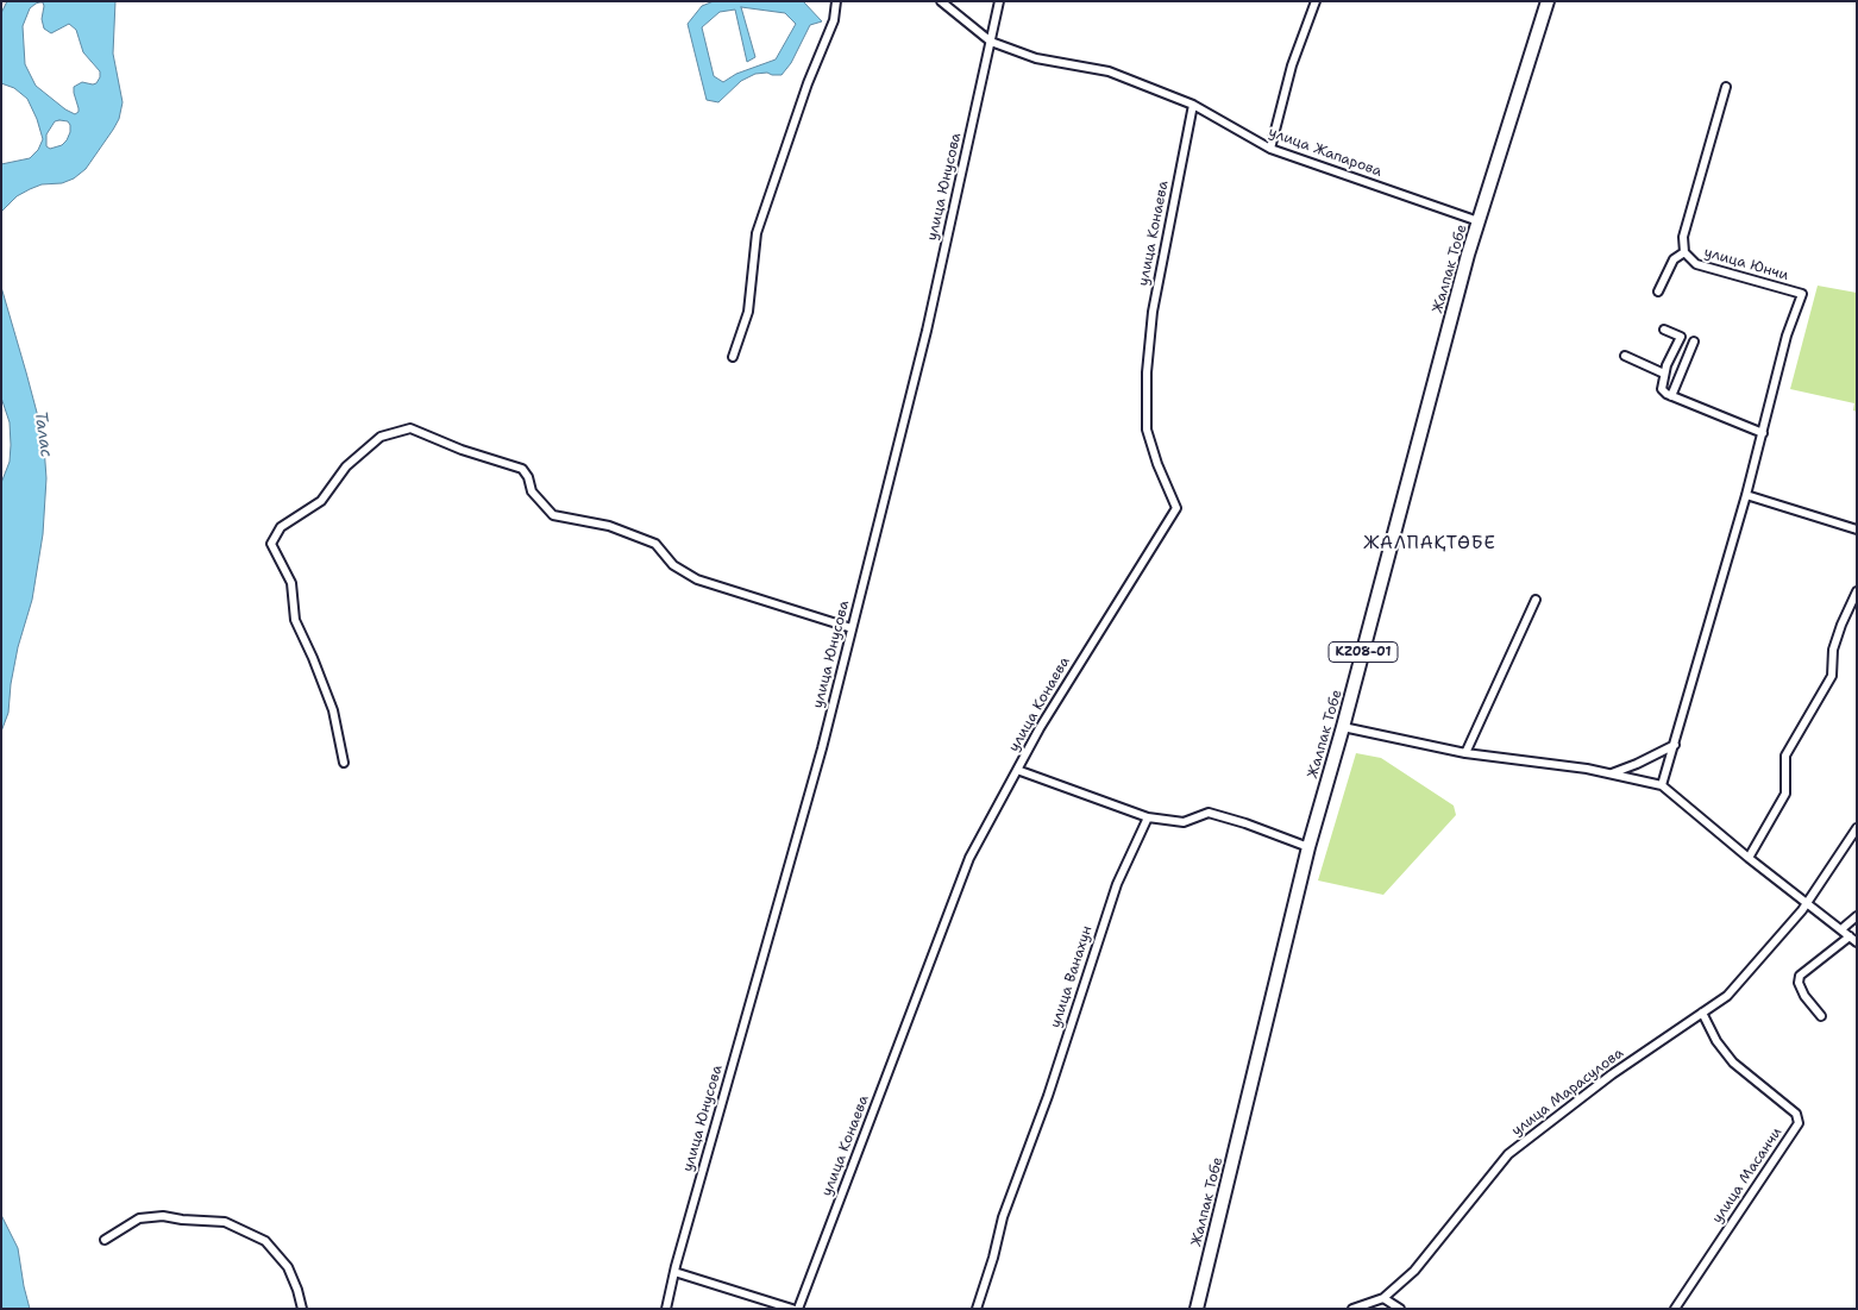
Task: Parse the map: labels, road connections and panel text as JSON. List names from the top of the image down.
{
  "streets": {
    "main road": ["Жалпак Тобе", "KZ08-01"],
    "street": [
      "улица Жапарова",
      "улица Юнусова",
      "улица Конаева",
      "улица Юнчи",
      "улица Ванахун",
      "улица Марасулова",
      "улица Масанчи"
    ]
  },
  "crossings": [
    ["улица Жапарова", "улица Юнусова"],
    ["улица Жапарова", "улица Конаева"],
    ["улица Жапарова", "Жалпак Тобе"],
    ["улица Марасулова", "улица Масанчи"]
  ],
  "districts": ["ЖАЛПАҚТӨБЕ"],
  "water": ["Талас"]
}
